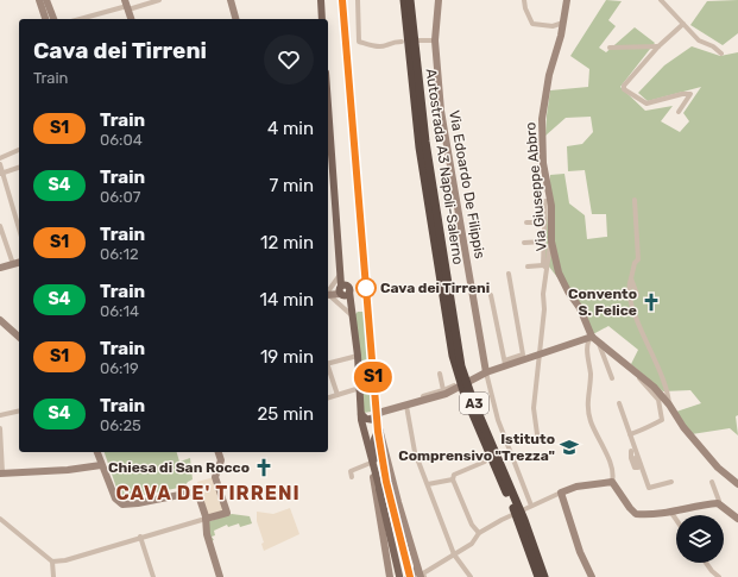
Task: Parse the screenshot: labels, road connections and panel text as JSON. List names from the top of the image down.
{
  "streets": {
    "highway": ["Autostrada A3 Napoli-Salerno", "A3"],
    "street": ["Via Edoardo De Filippis", "Via Giuseppe Abbro"]
  },
  "districts": ["CAVA DE' TIRRENI"],
  "places": {
    "other": ["Cava dei Tirreni"],
    "church": ["Convento S. Felice", "Chiesa di San Rocco"],
    "school or university": ["Istituto Comprensivo \"Trezza\""]
  },
  "page": {
    "on_map": "S1",
    "heading": ["Cava dei Tirreni", "Train"],
    "list": [
      {
        "mark": "S1",
        "name": "Train",
        "note": "06:04",
        "value": "4 min"
      },
      {
        "mark": "S4",
        "name": "Train",
        "note": "06:07",
        "value": "7 min"
      },
      {
        "mark": "S1",
        "name": "Train",
        "note": "06:12",
        "value": "12 min"
      },
      {
        "mark": "S4",
        "name": "Train",
        "note": "06:14",
        "value": "14 min"
      },
      {
        "mark": "S1",
        "name": "Train",
        "note": "06:19",
        "value": "19 min"
      },
      {
        "mark": "S4",
        "name": "Train",
        "note": "06:25",
        "value": "25 min"
      }
    ]
  }
}
